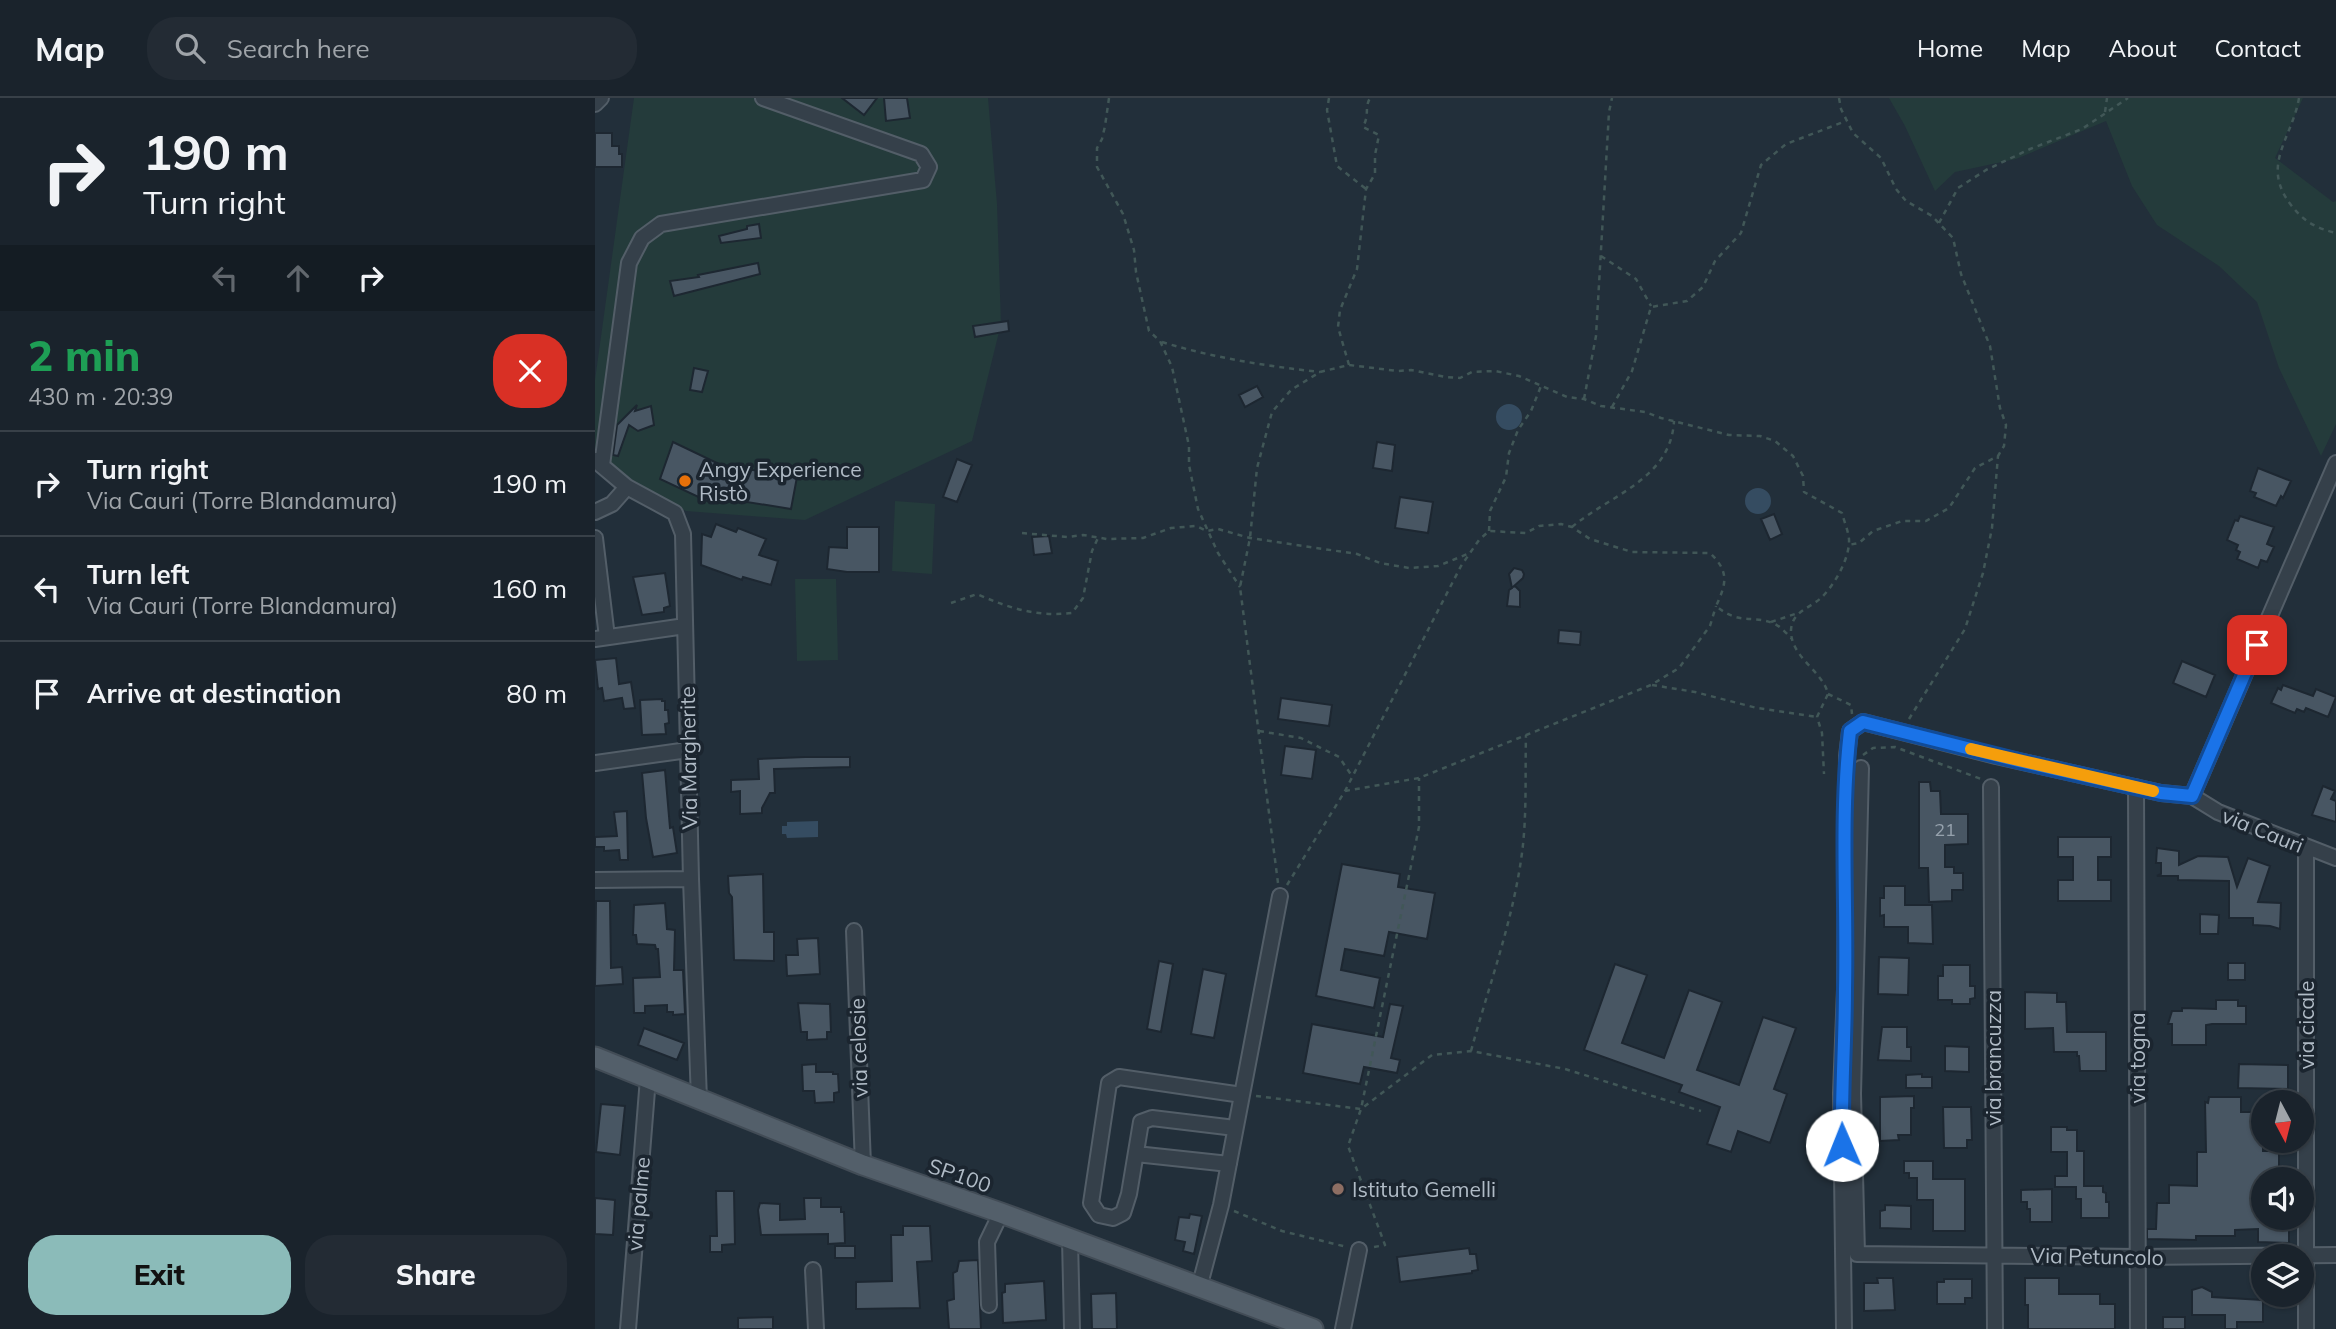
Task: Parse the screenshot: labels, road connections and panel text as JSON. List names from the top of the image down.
{
  "streets": {
    "main road": ["SP100"],
    "street": [
      "Via Margherite",
      "via Cauri",
      "via cicale",
      "via celosie",
      "via brancuzza",
      "via togna",
      "via palme",
      "Via Petuncolo"
    ]
  },
  "crossings": [
    ["Via Margherite", "SP100"],
    ["via Cauri", "via cicale"],
    ["via celosie", "SP100"],
    ["via brancuzza", "Via Petuncolo"],
    ["via togna", "Via Petuncolo"],
    ["SP100", "via palme"]
  ],
  "places": ["Angy Experience Ristò", "Istituto Gemelli"],
  "house_numbers": ["21"],
  "north": "bottom",
  "page": {
    "header": "Map",
    "search": "Search here",
    "nav": [
      "Home",
      "Map",
      "About",
      "Contact"
    ],
    "turn": ["190 m", "Turn right"],
    "heading": ["2 min", "430 m · 20:39"],
    "list": [
      {
        "name": "Turn right",
        "note": "Via Cauri (Torre Blandamura)",
        "value": "190 m"
      },
      {
        "name": "Turn left",
        "note": "Via Cauri (Torre Blandamura)",
        "value": "160 m"
      },
      {
        "name": "Arrive at destination",
        "value": "80 m"
      }
    ],
    "buttons": ["Exit", "Share"]
  }
}
